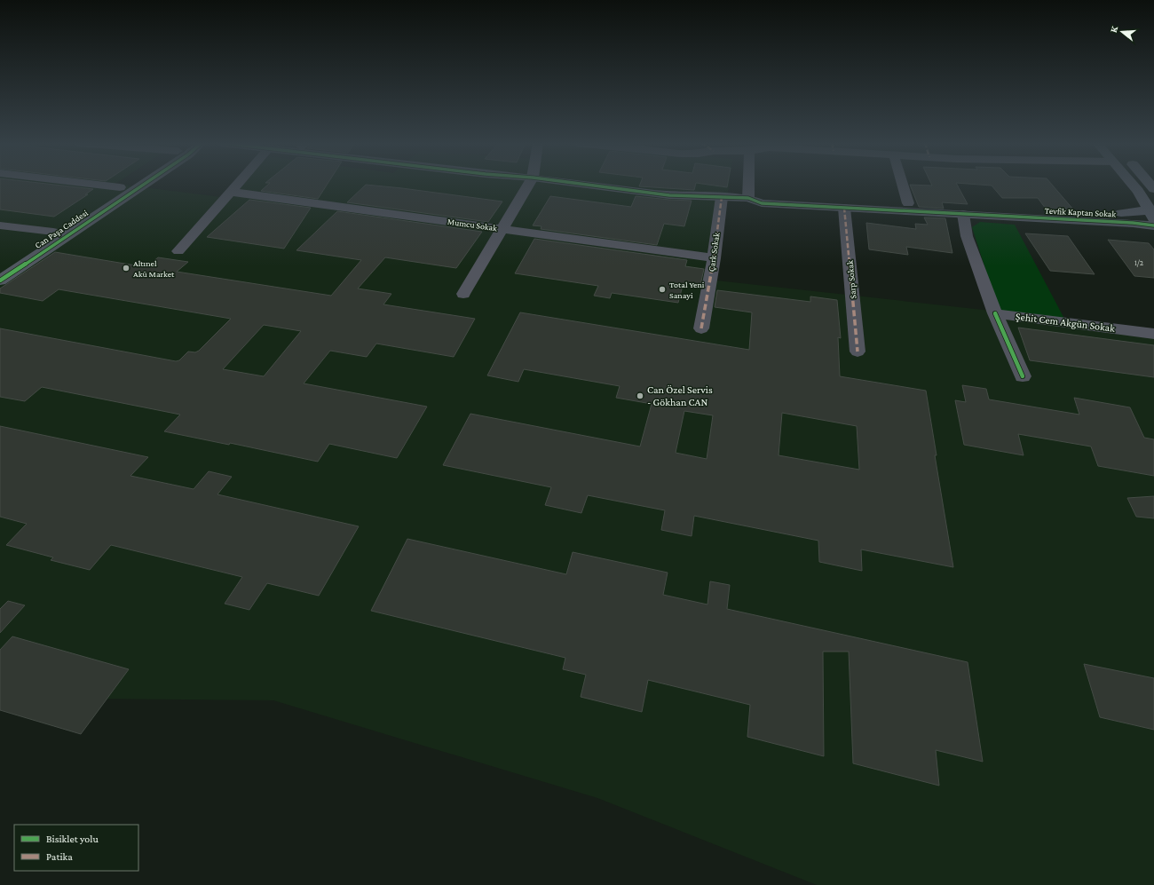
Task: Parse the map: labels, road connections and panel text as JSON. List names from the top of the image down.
{
  "streets": {
    "street": [
      "Tevfik Kaptan Sokak",
      "Mumcu Sokak",
      "Can Paşa Caddesi",
      "Çark Sokak",
      "Sarp Sokak",
      "Şehit Cem Akgün Sokak"
    ]
  },
  "crossings": [
    ["Tevfik Kaptan Sokak", "Çark Sokak"],
    ["Tevfik Kaptan Sokak", "Sarp Sokak"],
    ["Mumcu Sokak", "Çark Sokak"]
  ],
  "places": ["Altınel Akü Market", "Total Yeni Sanayi", "Can Özel Servis - Gökhan CAN"],
  "house_numbers": ["1/2"],
  "legend": ["Bisiklet yolu", "Patika"],
  "north": "left"
}
